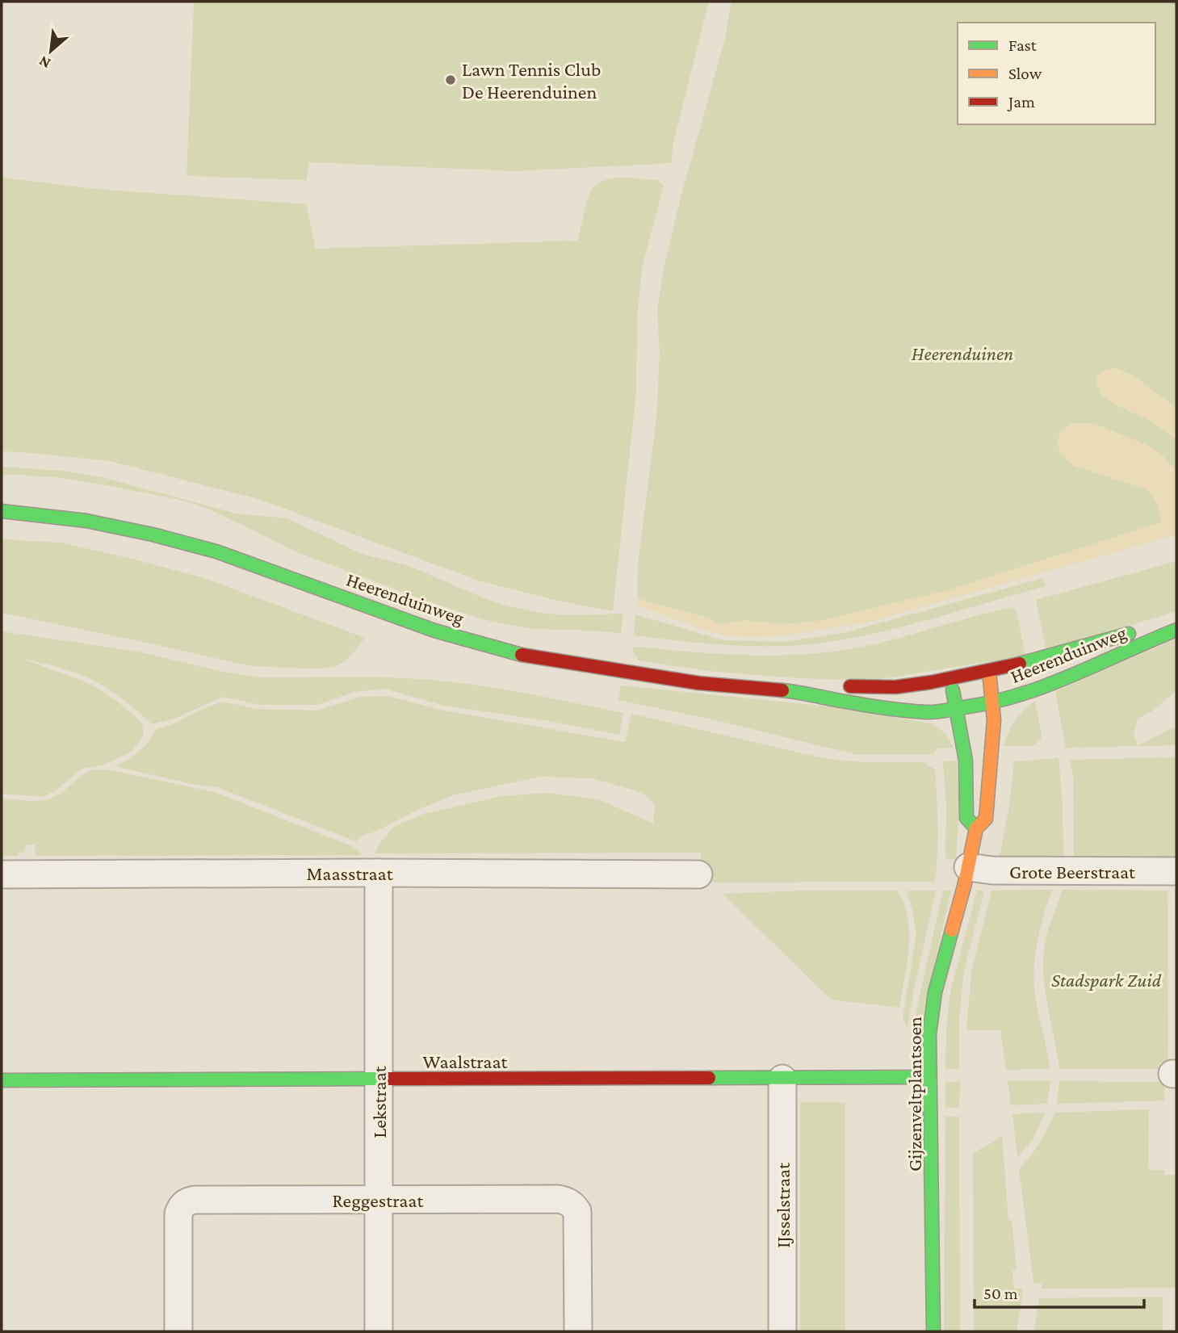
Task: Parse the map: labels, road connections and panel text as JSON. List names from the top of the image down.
{
  "streets": {
    "street": [
      "Heerenduinweg",
      "Grote Beerstraat",
      "Maasstraat",
      "Waalstraat",
      "Gijzenveltplantsoen",
      "Lekstraat",
      "Reggestraat",
      "IJsselstraat"
    ]
  },
  "crossings": [
    ["Heerenduinweg", "Gijzenveltplantsoen"],
    ["Grote Beerstraat", "Gijzenveltplantsoen"],
    ["Maasstraat", "Lekstraat"],
    ["Waalstraat", "Gijzenveltplantsoen"],
    ["Waalstraat", "Lekstraat"],
    ["Waalstraat", "IJsselstraat"],
    ["Lekstraat", "Reggestraat"]
  ],
  "parks": ["Heerenduinen", "Stadspark Zuid"],
  "places": ["Lawn Tennis Club De Heerenduinen"],
  "legend": ["Fast", "Slow", "Jam"],
  "scale_bar": "50 m",
  "north": "bottom left"
}
